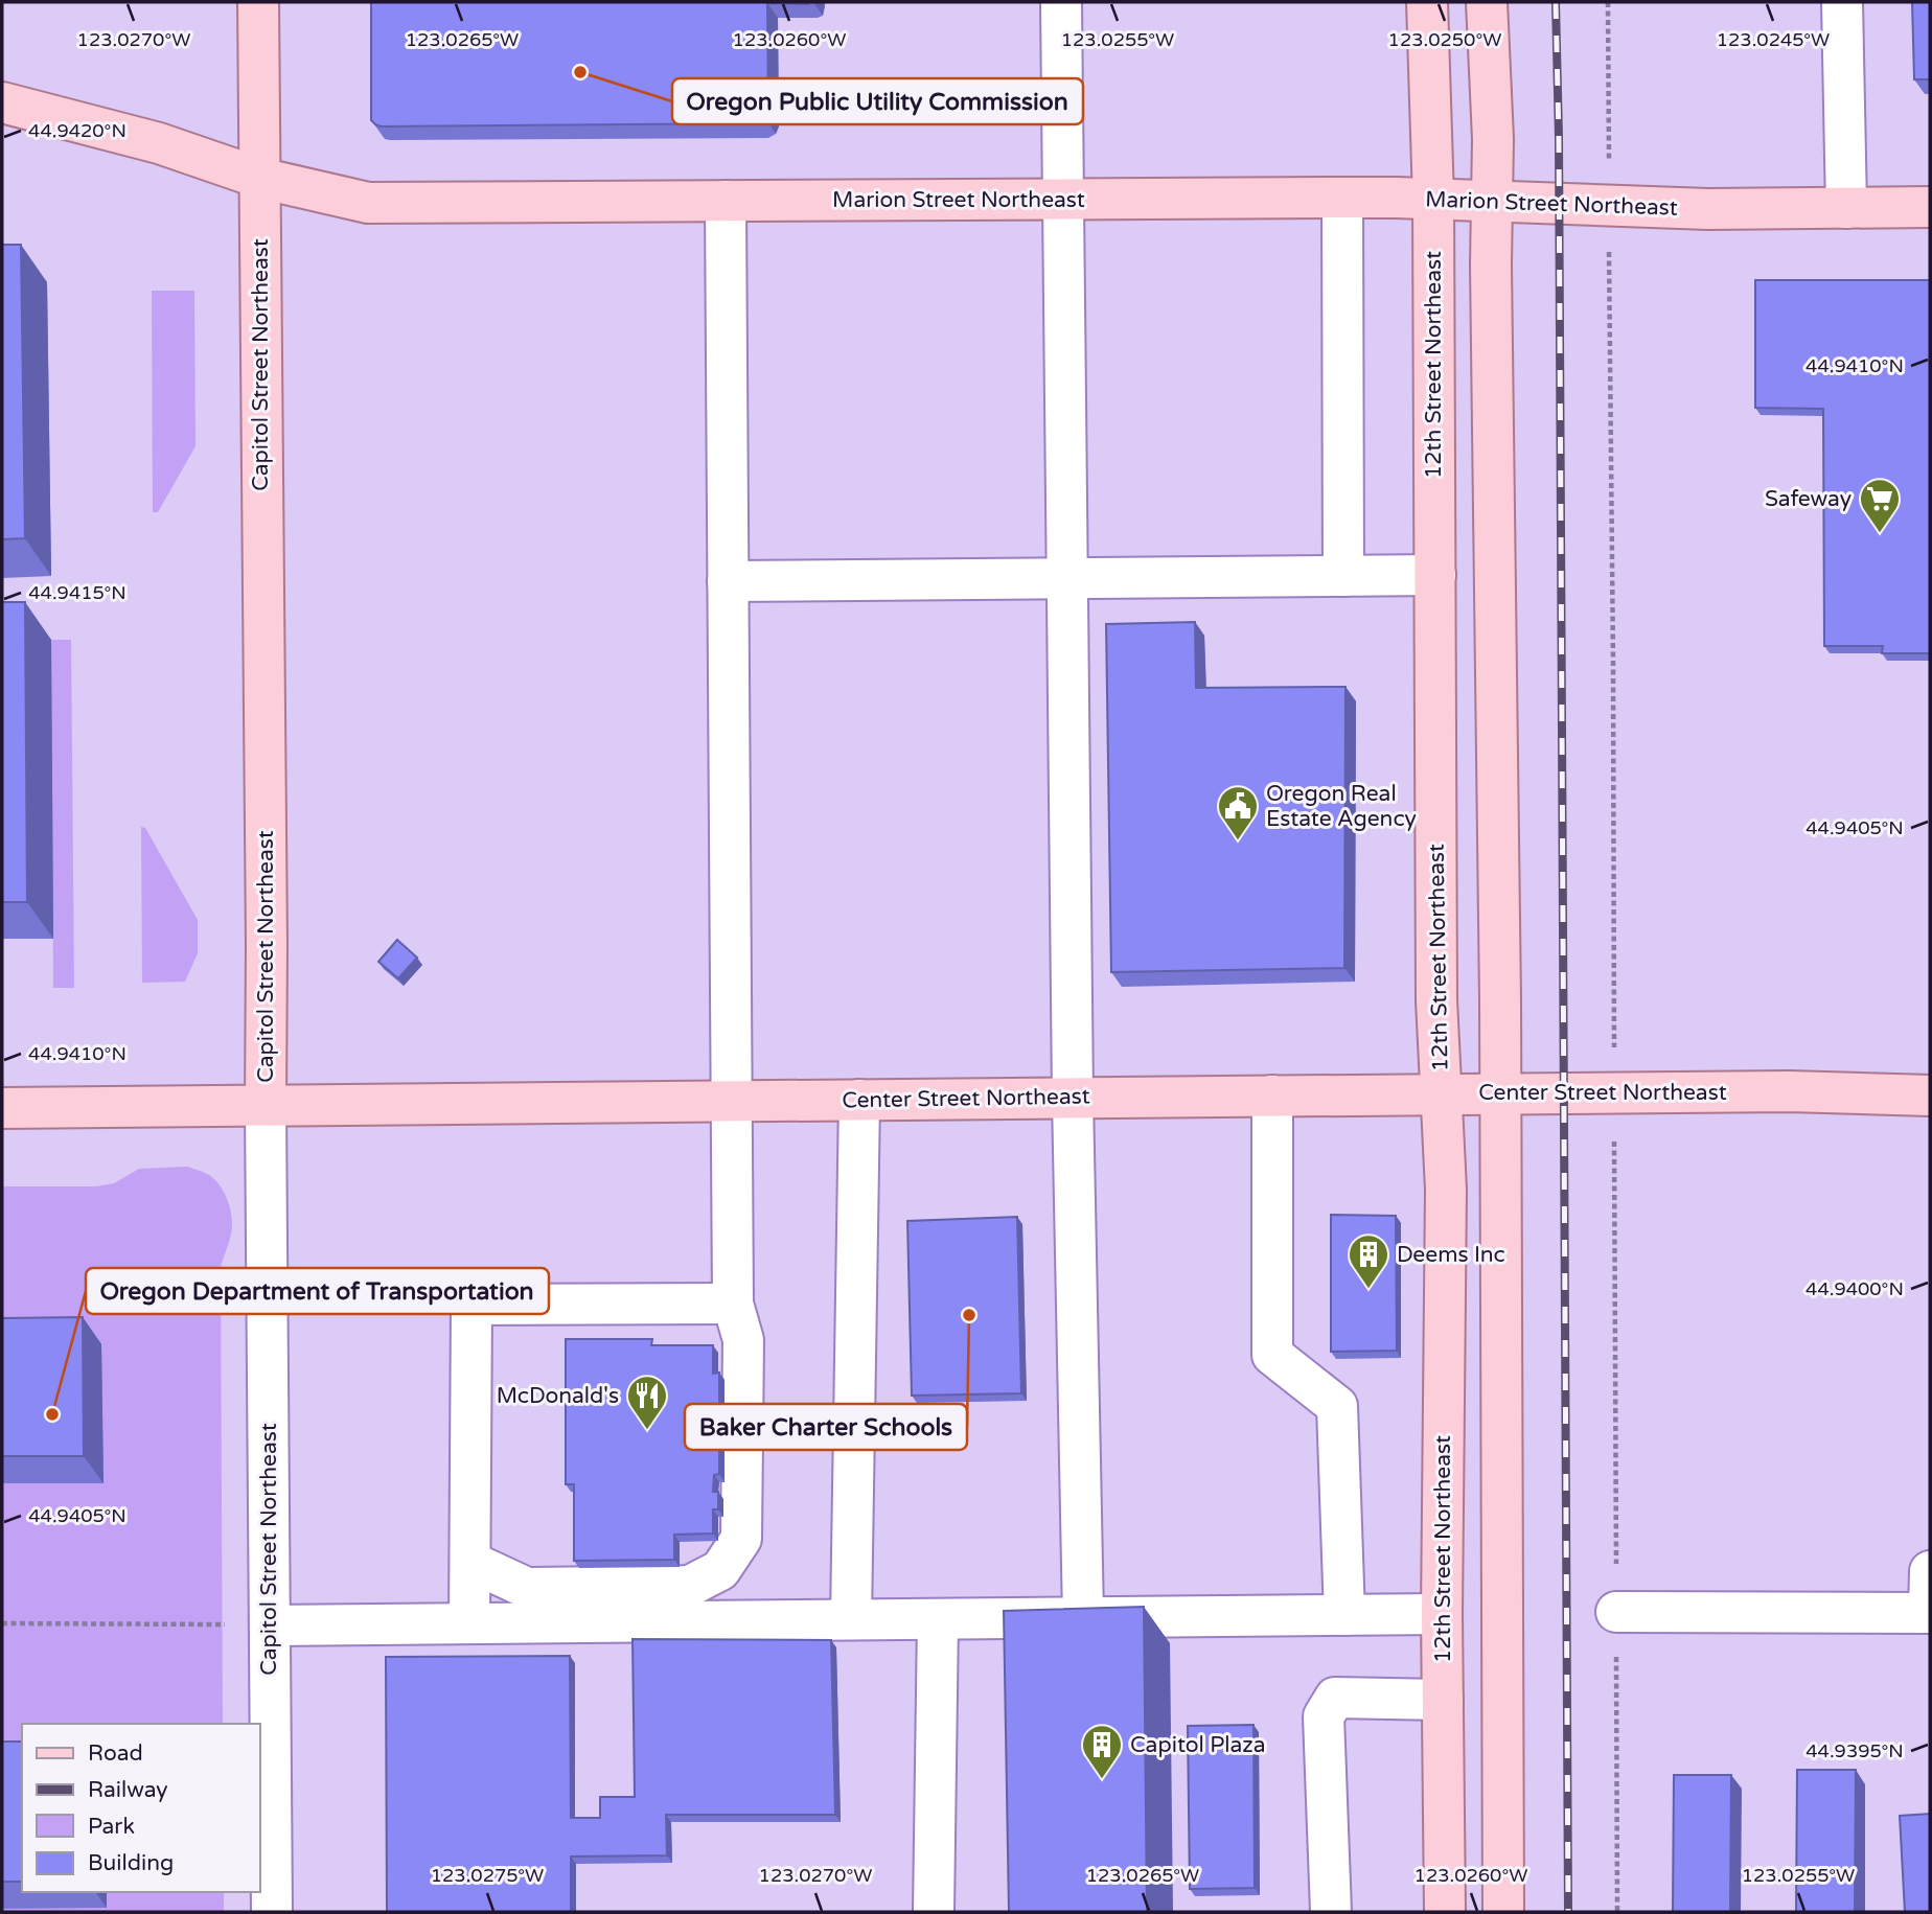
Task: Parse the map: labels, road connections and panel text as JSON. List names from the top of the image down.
{
  "streets": {
    "main road": [
      "Marion Street Northeast",
      "Capitol Street Northeast",
      "12th Street Northeast",
      "Center Street Northeast"
    ]
  },
  "crossings": [
    ["Marion Street Northeast", "Capitol Street Northeast"],
    ["Marion Street Northeast", "12th Street Northeast"],
    ["Capitol Street Northeast", "Center Street Northeast"],
    ["12th Street Northeast", "Center Street Northeast"]
  ],
  "places": {
    "other": ["Oregon Public Utility Commission", "Baker Charter Schools", "Oregon Department of Transportation"],
    "supermarket": ["Safeway"],
    "public building": ["Oregon Real Estate Agency"],
    "building": ["Deems Inc", "Capitol Plaza"],
    "restaurant": ["McDonald's"]
  },
  "legend": [
    "Road",
    "Railway",
    "Park",
    "Building"
  ],
  "coordinates": [
    "123.0245°W",
    "123.0270°W",
    "123.0265°W",
    "123.0260°W",
    "123.0255°W",
    "123.0250°W",
    "44.9420°N",
    "44.9410°N",
    "44.9415°N",
    "44.9405°N",
    "44.9400°N",
    "44.9395°N",
    "123.0275°W"
  ]
}
